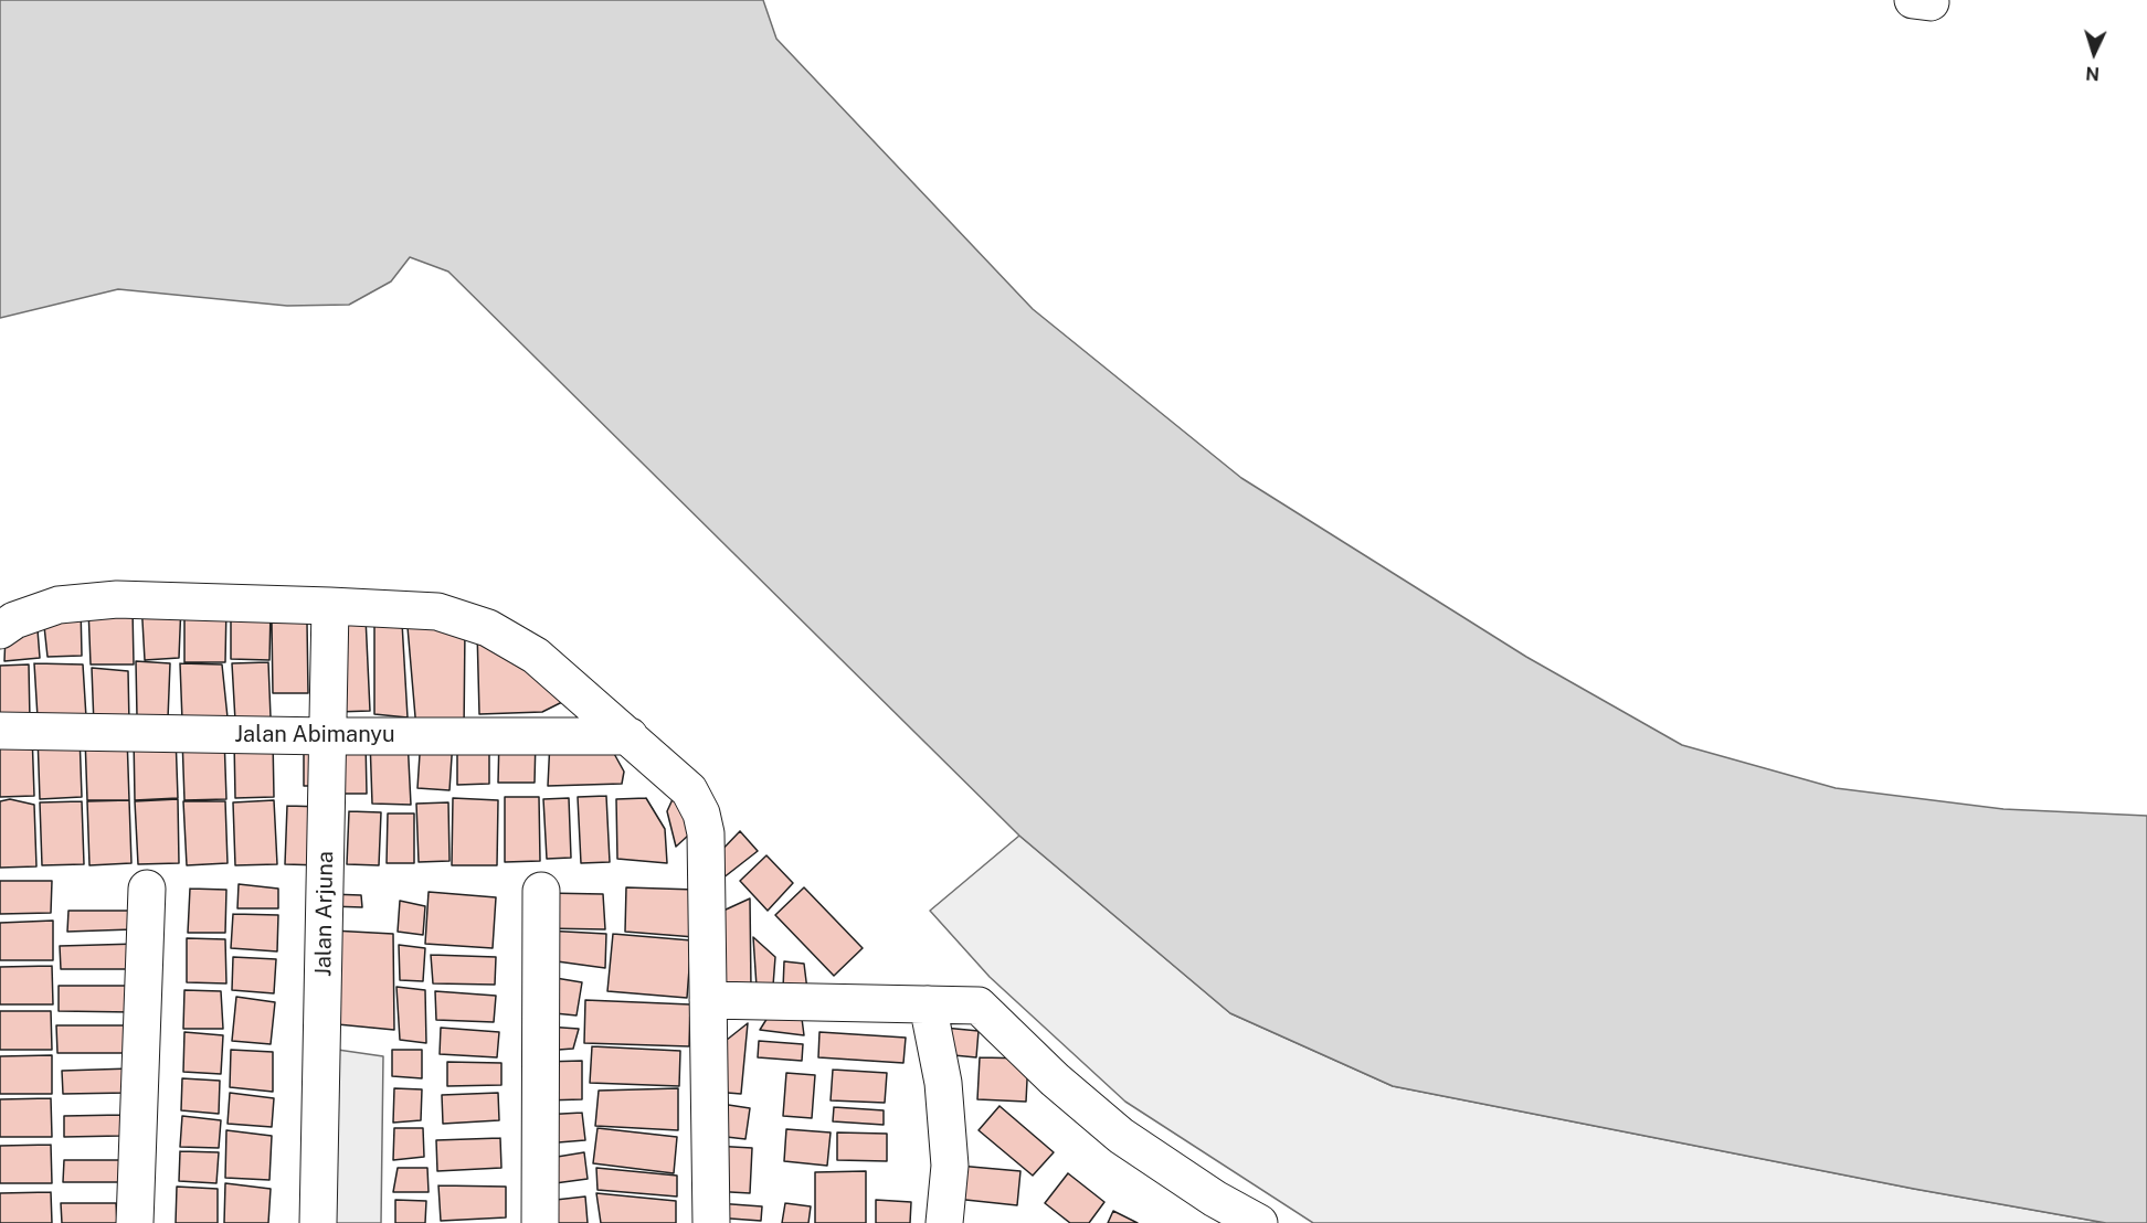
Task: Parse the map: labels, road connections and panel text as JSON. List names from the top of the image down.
{
  "streets": {
    "street": ["Jalan Abimanyu", "Jalan Arjuna"]
  },
  "crossings": [
    ["Jalan Abimanyu", "Jalan Arjuna"]
  ],
  "north": "bottom"
}
